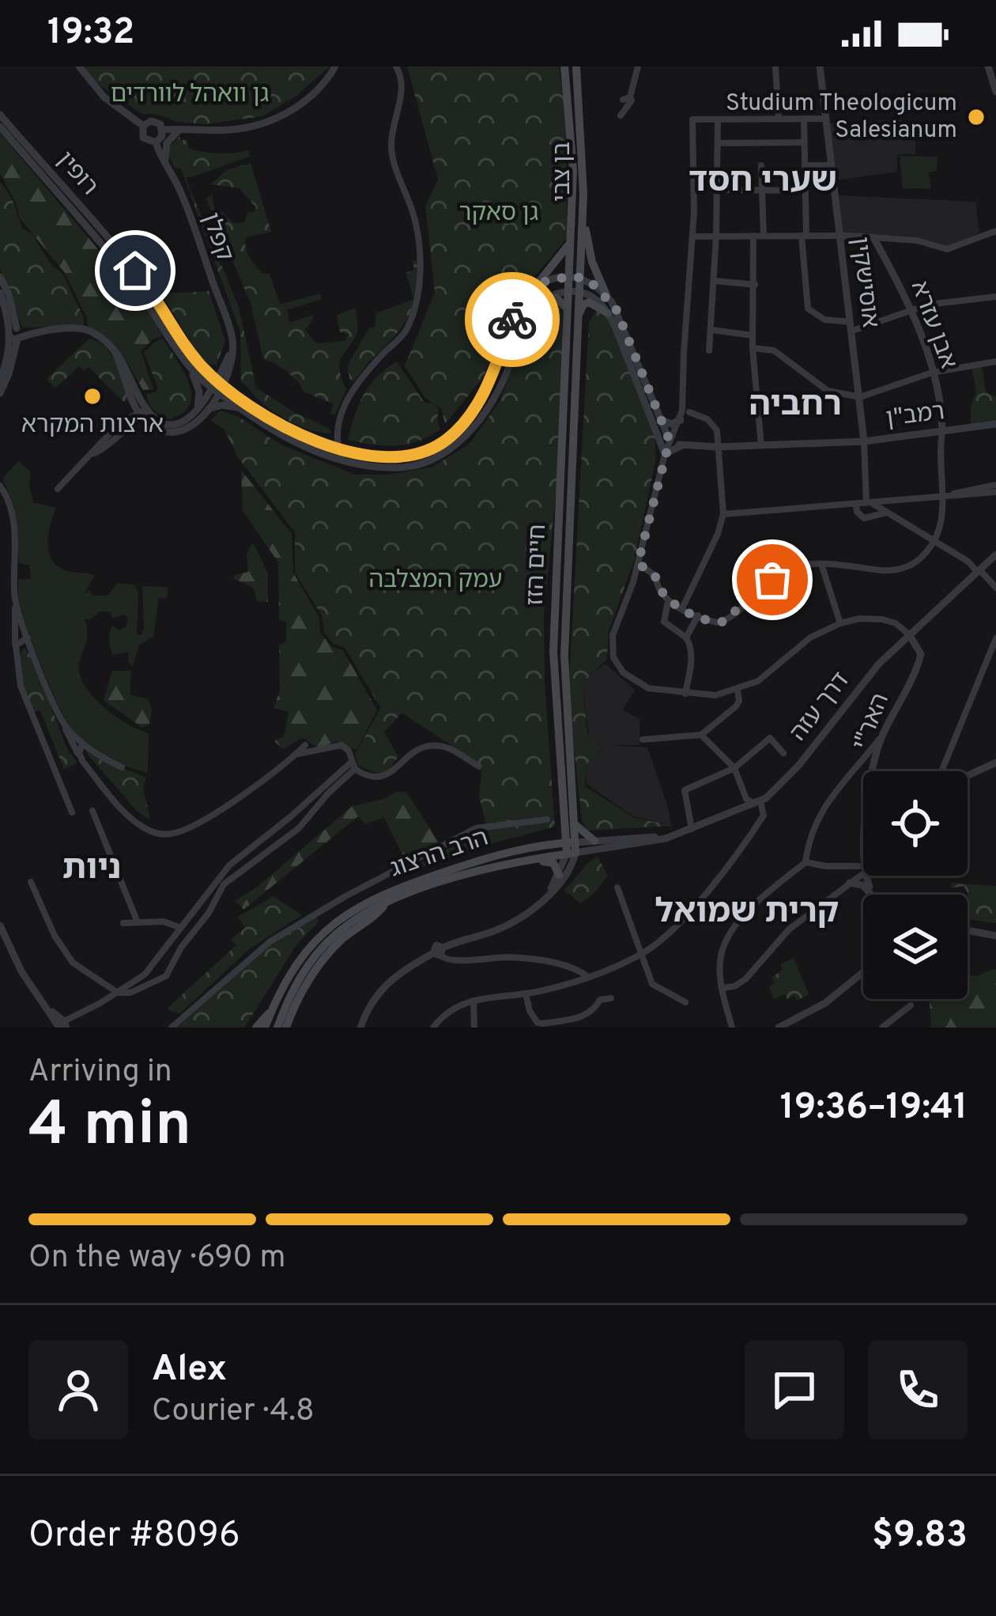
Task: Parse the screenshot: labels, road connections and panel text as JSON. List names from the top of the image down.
{
  "streets": {
    "main road": ["בן צבי", "חיים הזז", "הרב הרצוג"],
    "street": [
      "רופין",
      "קפלן",
      "אוסישקין",
      "אבן עזרא",
      "רמב\"ן",
      "דרך עזה",
      "האר\"י"
    ]
  },
  "crossings": [
    ["בן צבי", "חיים הזז"],
    ["רופין", "קפלן"],
    ["אוסישקין", "רמב\"ן"],
    ["אבן עזרא", "רמב\"ן"],
    ["חיים הזז", "הרב הרצוג"],
    ["דרך עזה", "האר\"י"],
    ["דרך עזה", "הרב הרצוג"]
  ],
  "districts": [
    "שערי חסד",
    "רחביה",
    "ניות",
    "קרית שמואל"
  ],
  "parks": ["גן וואהל לוורדים", "גן סאקר", "עמק המצלבה"],
  "places": ["Studium Theologicum Salesianum", "ארצות המקרא"],
  "page": {
    "status": "19:32",
    "heading": ["4 min", "Arriving in", "19:36–19:41"],
    "panel": [
      "Alex",
      "Courier · 4.8",
      "Order #8096",
      "$9.83"
    ],
    "bar": "On the way · 690 m"
  }
}
